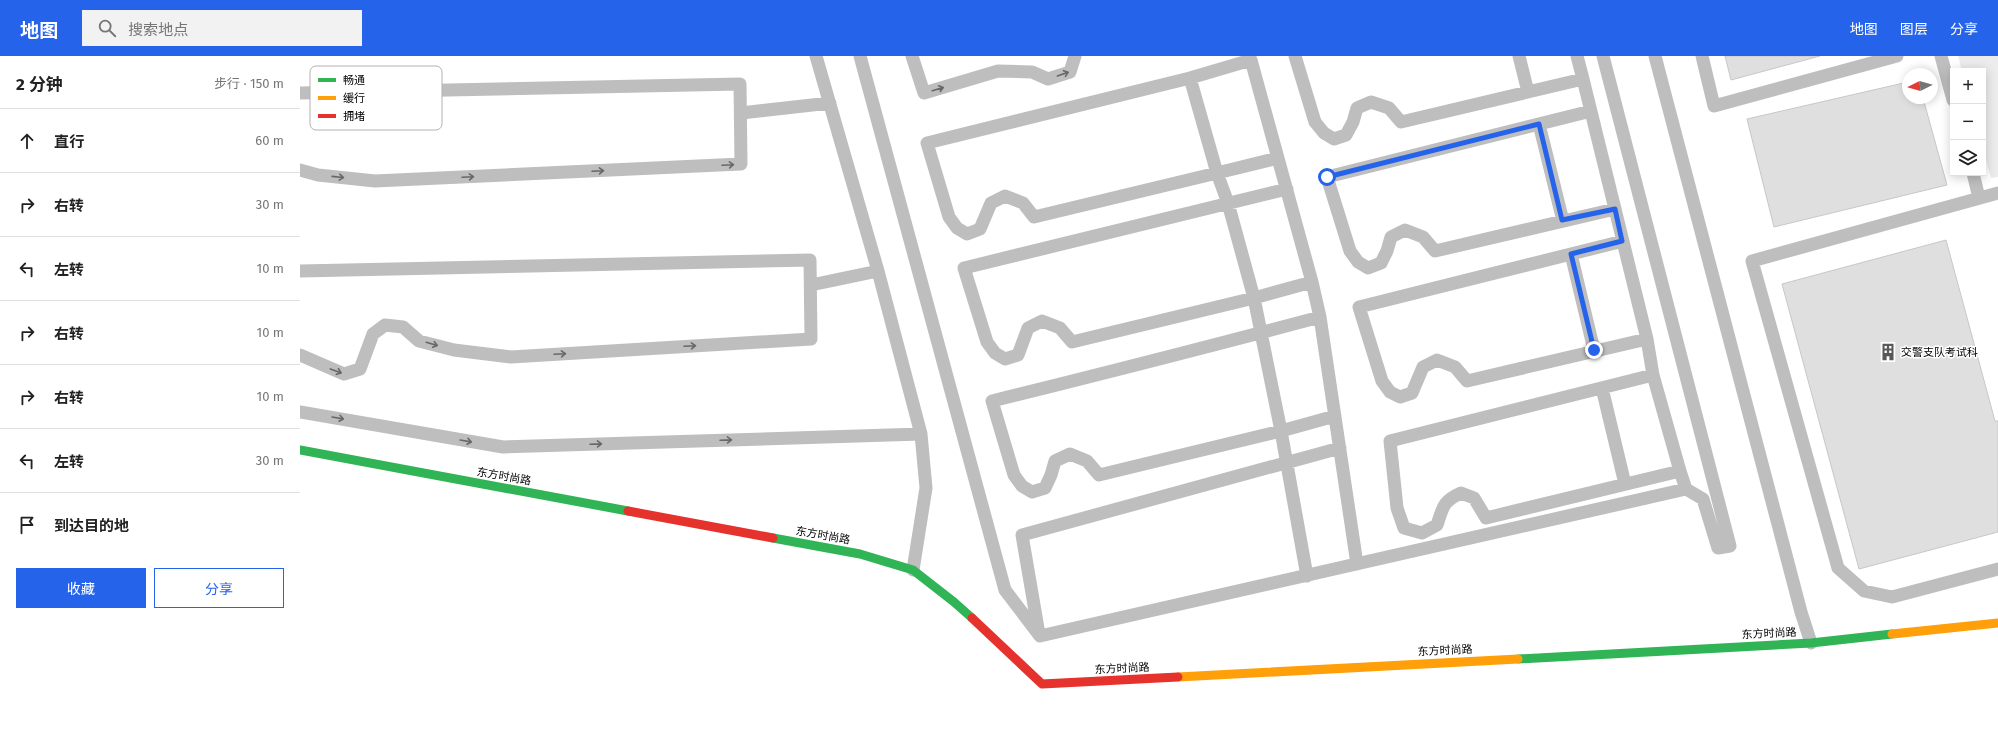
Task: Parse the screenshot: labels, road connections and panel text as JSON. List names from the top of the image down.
{
  "streets": {
    "main road": ["东方时尚路"]
  },
  "places": {
    "building": ["交警支队考试科"]
  },
  "legend": ["畅通", "缓行", "拥堵"],
  "north": "left",
  "page": {
    "header": "地图",
    "search": "搜索地点",
    "nav": ["地图", "图层", "分享"],
    "heading": ["2 分钟", "步行 · 150 m"],
    "map_buttons": ["+", "−"],
    "list": [
      ["直行", "60 m"],
      ["右转", "30 m"],
      ["左转", "10 m"],
      ["右转", "10 m"],
      ["右转", "10 m"],
      ["左转", "30 m"],
      "到达目的地"
    ],
    "buttons": ["收藏", "分享"]
  }
}
